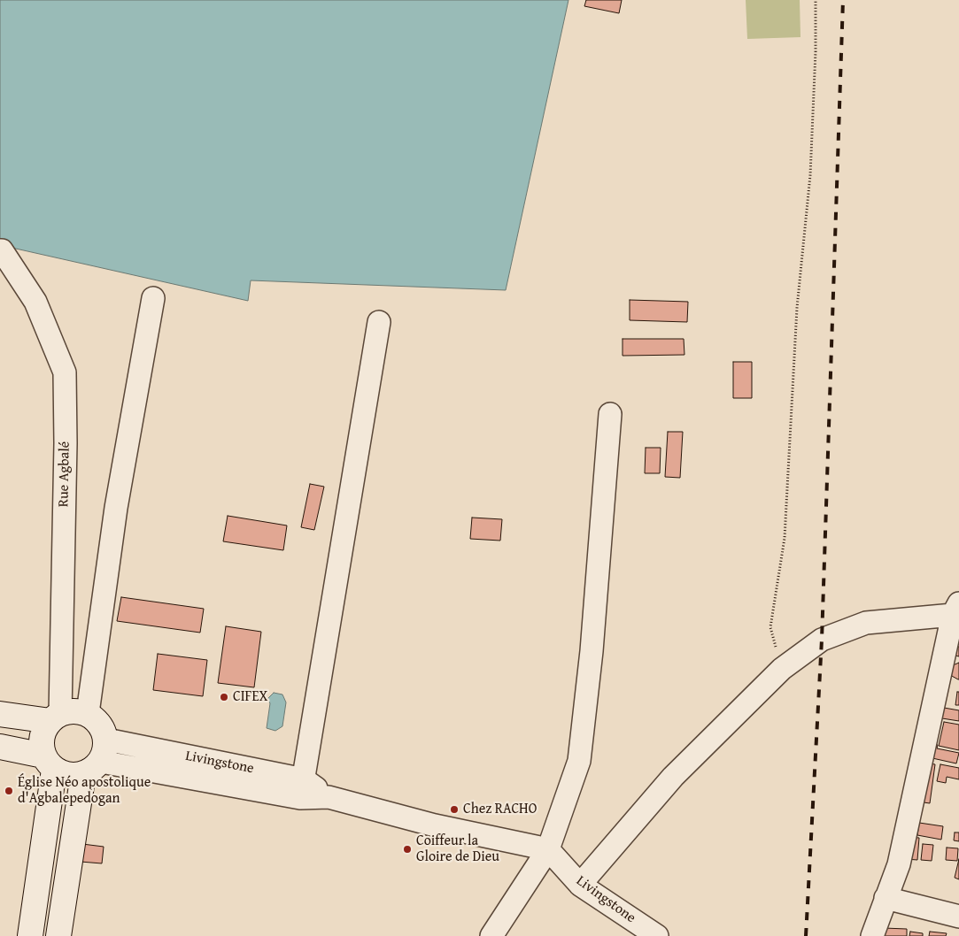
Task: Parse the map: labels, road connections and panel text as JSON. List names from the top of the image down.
{
  "streets": {
    "street": ["Rue Agbalé", "Livingstone"]
  },
  "crossings": [
    ["Rue Agbalé", "Livingstone"]
  ],
  "places": [
    "CIFEX",
    "Église Néo apostolique d'Agbalepedogan",
    "Chez RACHO",
    "Coiffeur la Gloire de Dieu"
  ]
}
